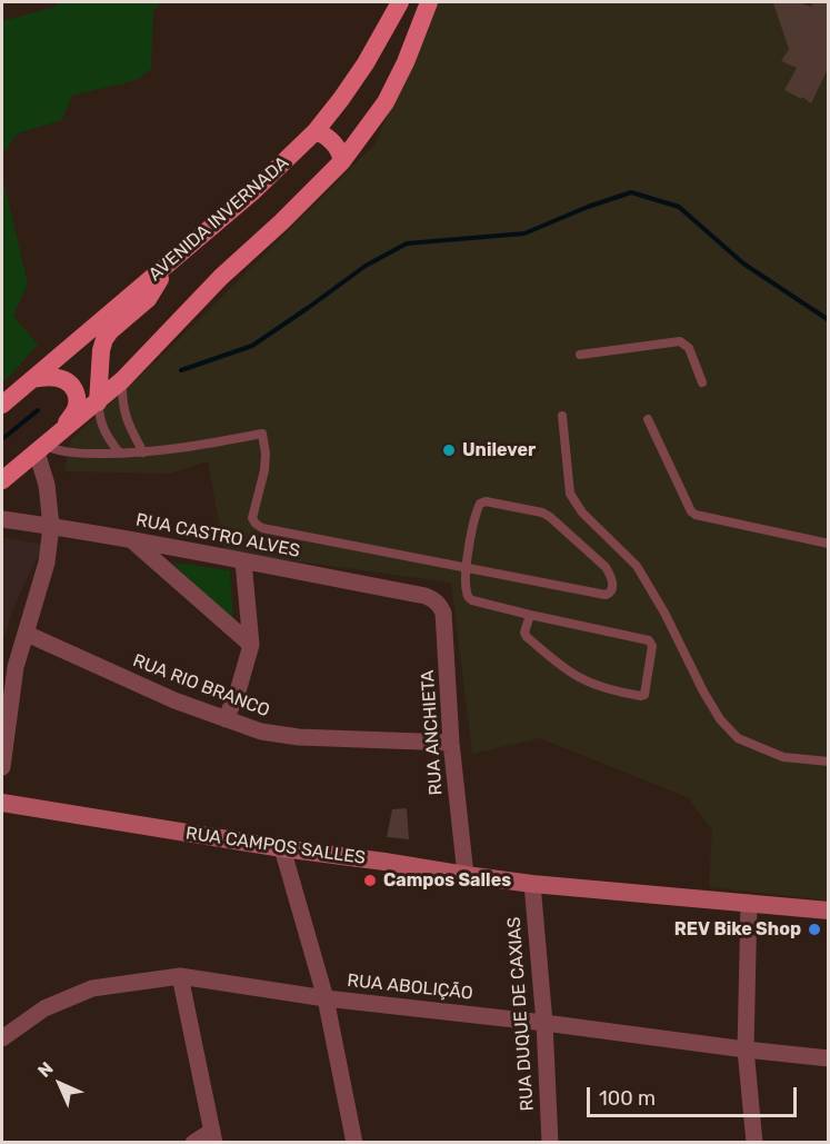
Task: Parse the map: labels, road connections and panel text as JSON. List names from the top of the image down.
{
  "streets": {
    "main road": ["AVENIDA INVERNADA", "RUA CAMPOS SALLES"],
    "street": [
      "RUA CASTRO ALVES",
      "RUA RIO BRANCO",
      "RUA ANCHIETA",
      "RUA ABOLIÇÃO",
      "RUA DUQUE DE CAXIAS"
    ]
  },
  "crossings": [
    ["RUA CASTRO ALVES", "RUA ANCHIETA"],
    ["RUA RIO BRANCO", "RUA ANCHIETA"],
    ["RUA ANCHIETA", "RUA CAMPOS SALLES"],
    ["RUA CAMPOS SALLES", "RUA DUQUE DE CAXIAS"],
    ["RUA ABOLIÇÃO", "RUA DUQUE DE CAXIAS"]
  ],
  "places": ["Unilever", "Campos Salles", "REV Bike Shop"],
  "scale_bar": "100 m",
  "north": "top left"
}
